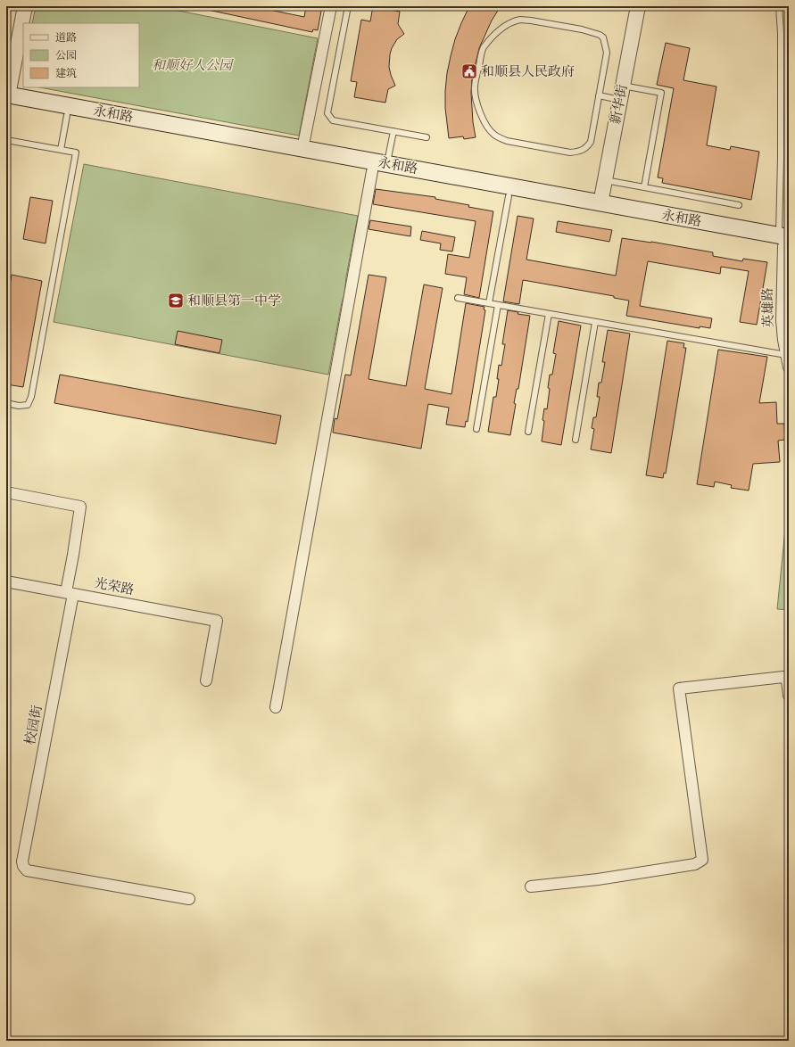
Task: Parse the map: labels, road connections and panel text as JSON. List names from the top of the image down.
{
  "streets": {
    "main road": ["永和路"],
    "street": [
      "新华街",
      "英雄路",
      "光荣路",
      "校园街"
    ]
  },
  "crossings": [
    ["新华街", "永和路"],
    ["永和路", "英雄路"],
    ["光荣路", "校园街"]
  ],
  "parks": ["和顺好人公园"],
  "places": {
    "public building": ["和顺县人民政府"],
    "school or university": ["和顺县第一中学"]
  },
  "legend": ["道路", "公园", "建筑"]
}
